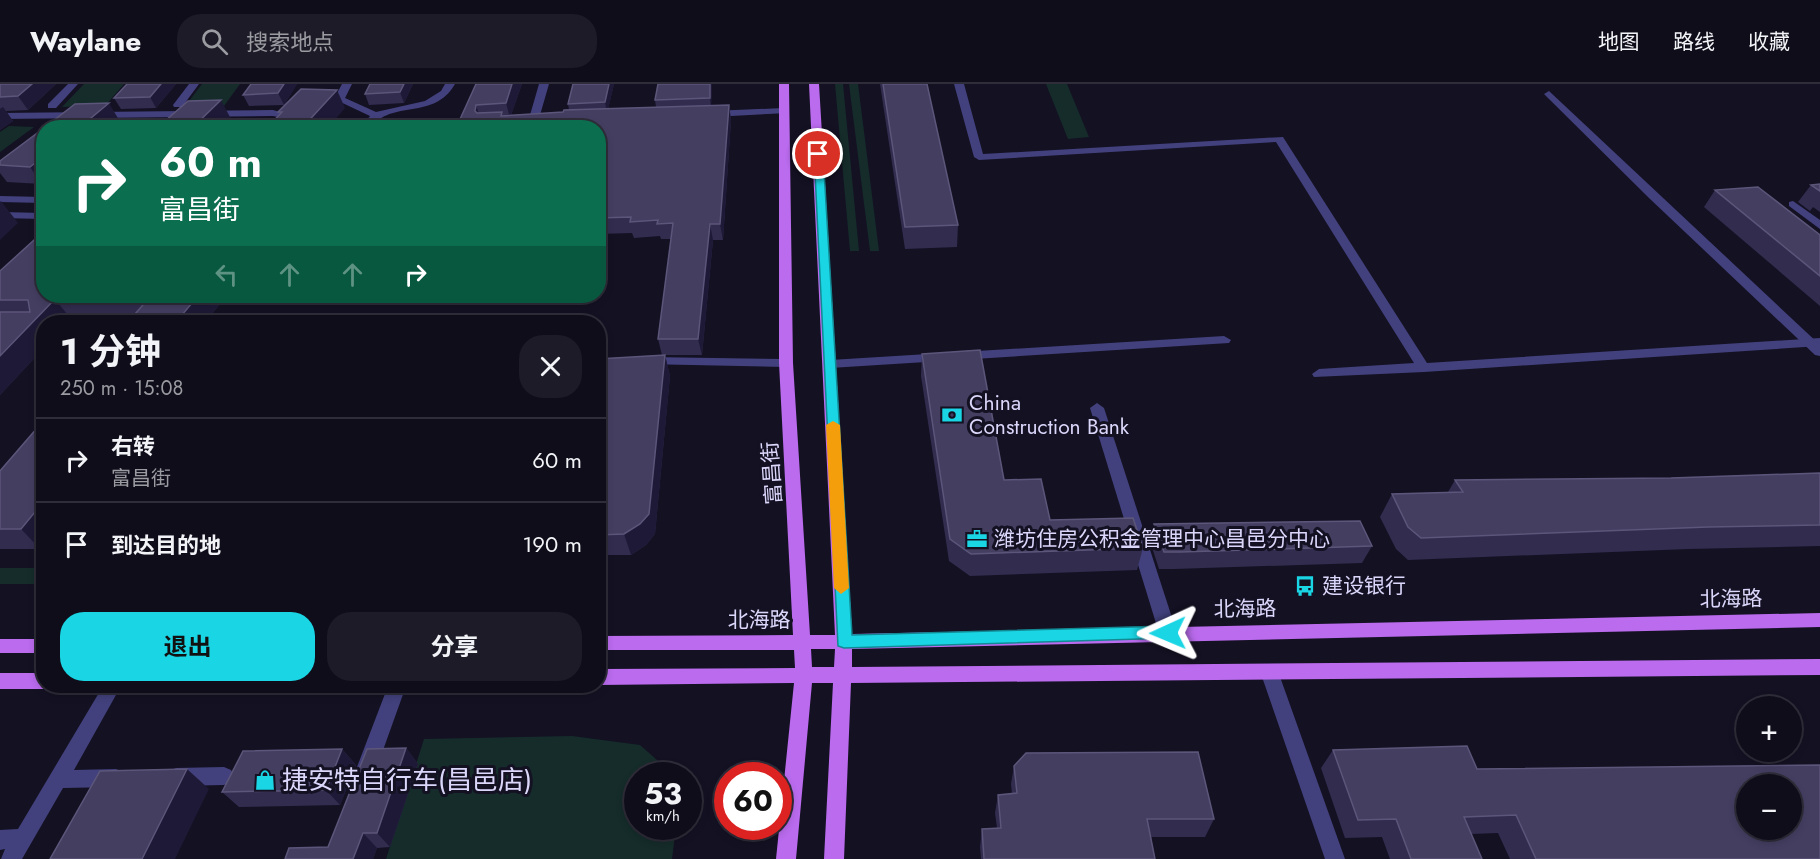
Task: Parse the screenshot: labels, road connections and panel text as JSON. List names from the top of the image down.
{
  "streets": {
    "main road": ["富昌街", "北海路"]
  },
  "crossings": [
    ["富昌街", "北海路"]
  ],
  "places": {
    "bank": ["China Construction Bank"],
    "office": ["潍坊住房公积金管理中心昌邑分中心"],
    "bus stop": ["建设银行"],
    "shop": ["捷安特自行车(昌邑店)"]
  },
  "page": {
    "header": "Waylane",
    "search": "搜索地点",
    "nav": ["地图", "路线", "收藏"],
    "turn": ["60 m", "富昌街"],
    "heading": ["1 分钟", "250 m · 15:08"],
    "list": [
      {
        "name": "右转",
        "note": "富昌街",
        "value": "60 m"
      },
      {
        "name": "到达目的地",
        "value": "190 m"
      }
    ],
    "buttons": ["退出", "分享"],
    "map_buttons": ["+", "−"],
    "speed": "53 km/h",
    "limit": "60"
  }
}
